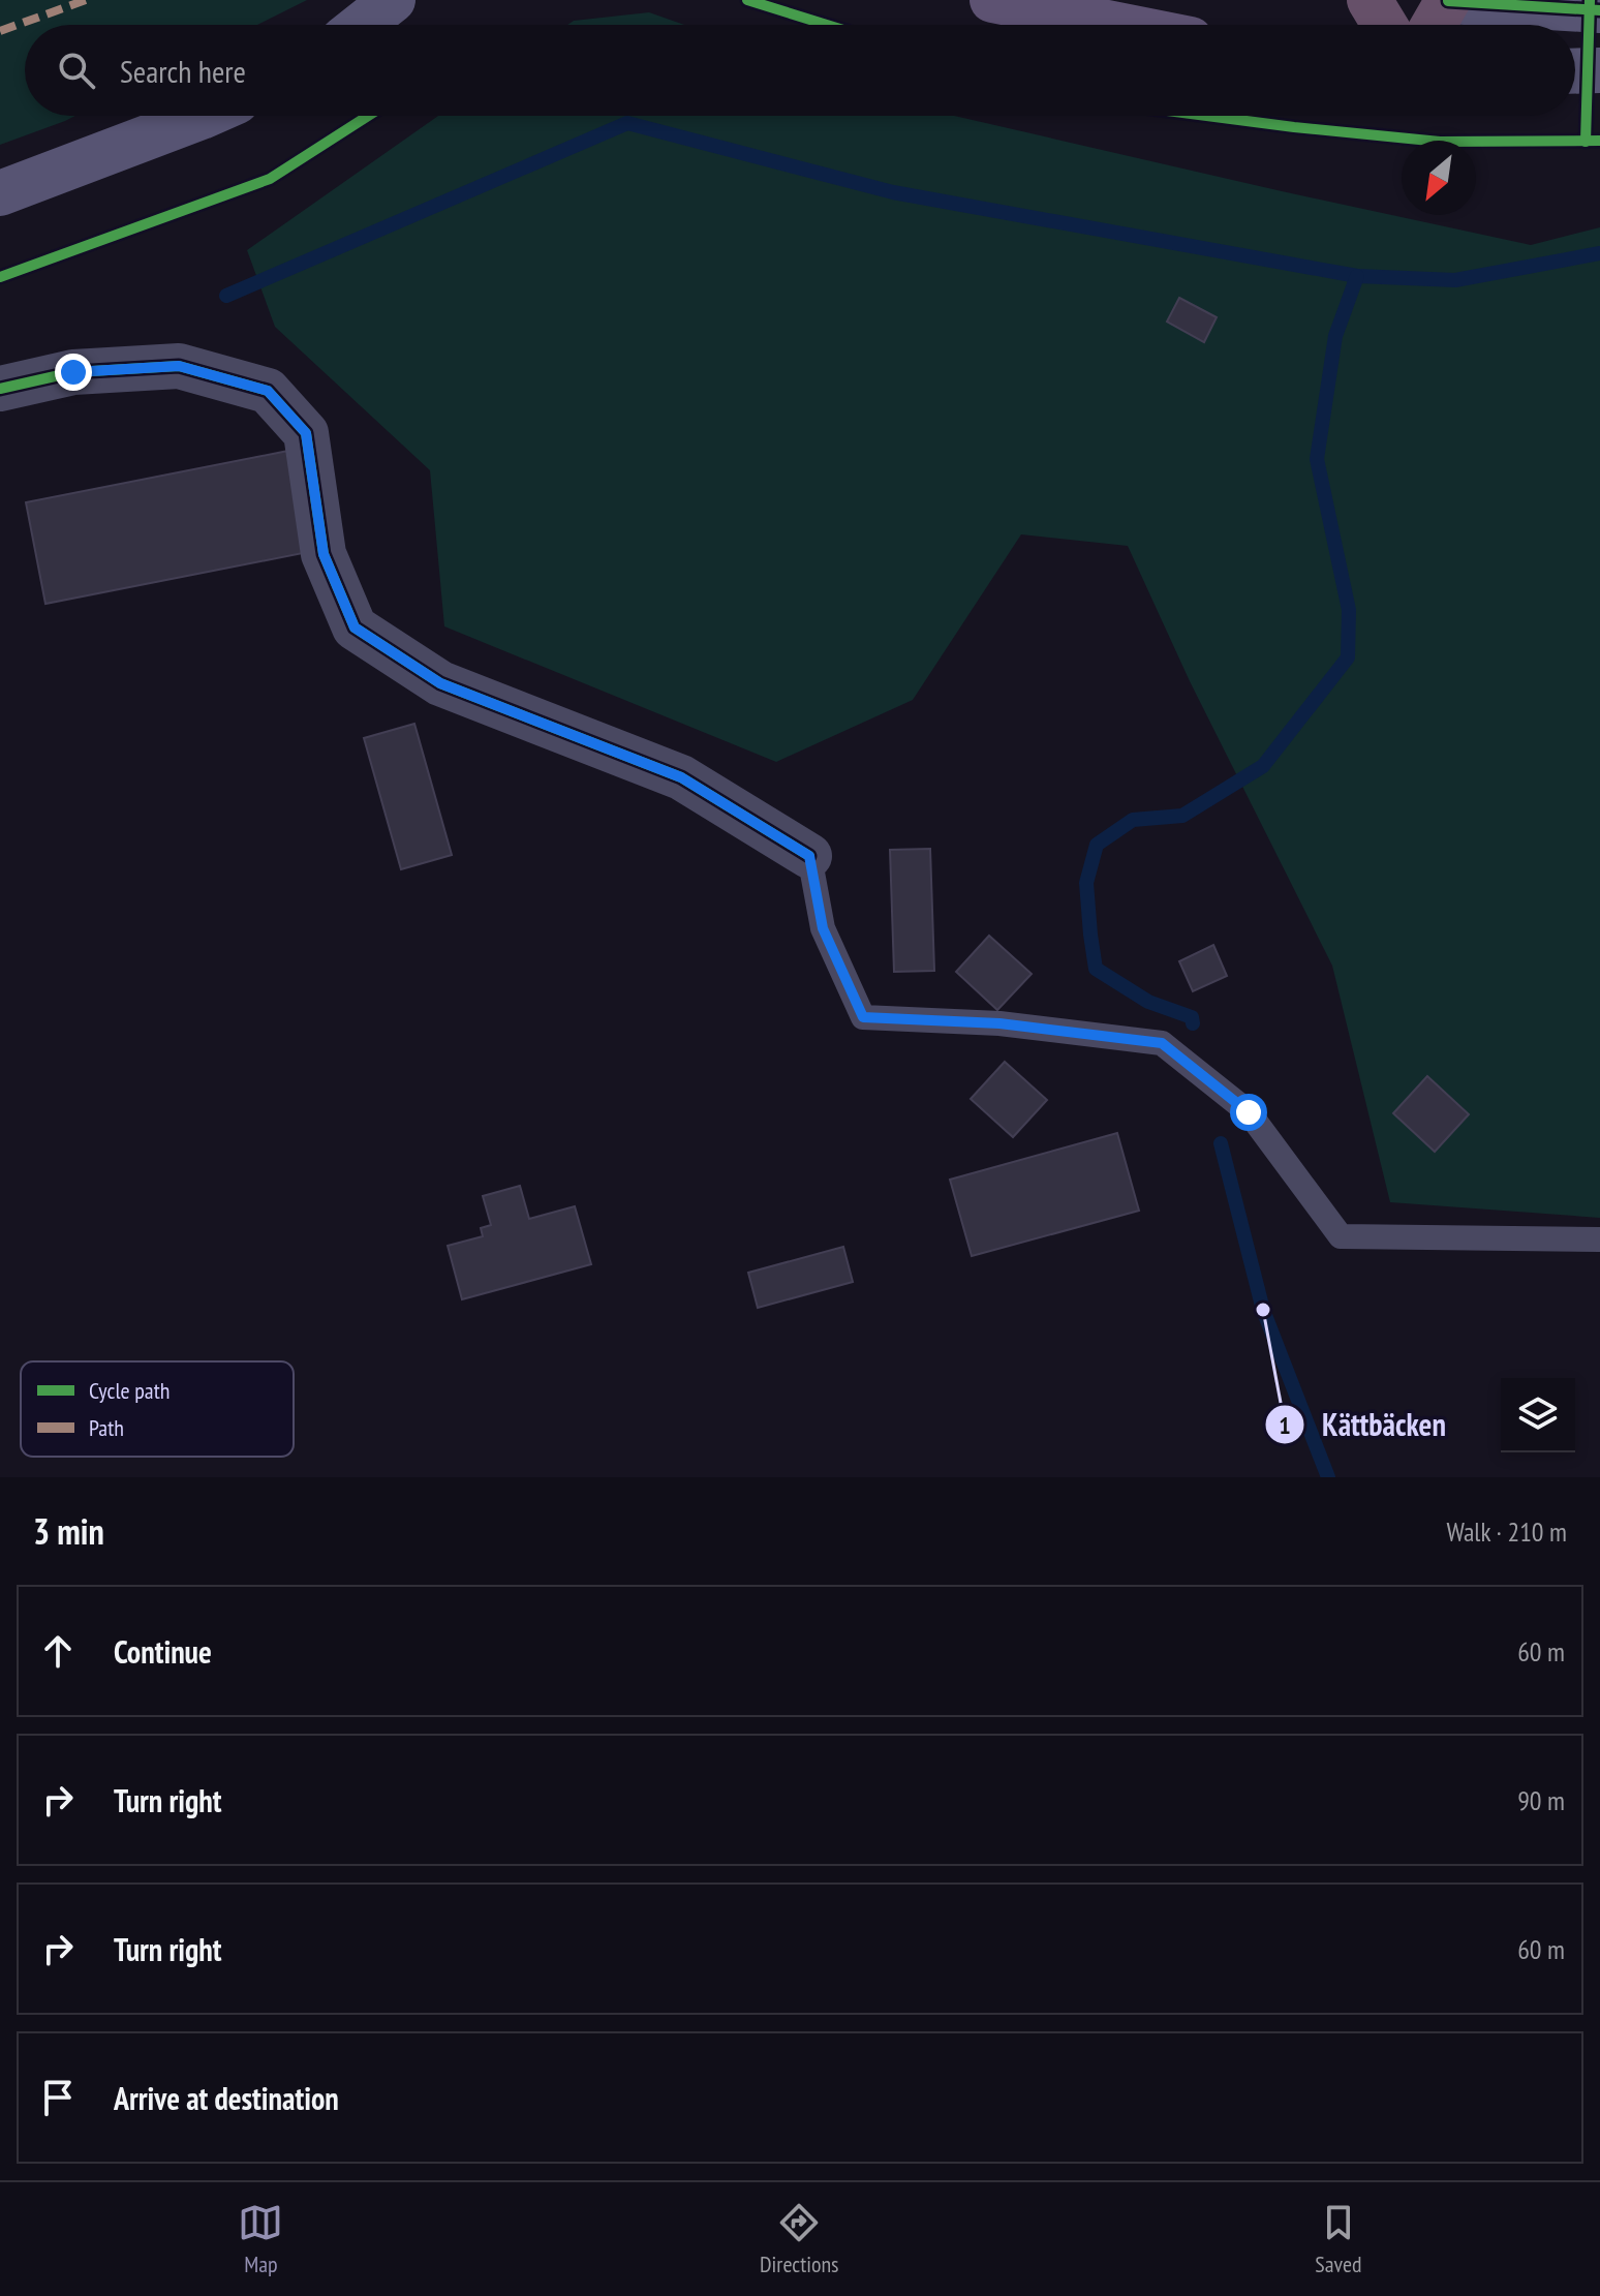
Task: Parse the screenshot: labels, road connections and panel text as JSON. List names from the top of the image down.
{
  "places": ["Kättbäcken"],
  "legend": ["Cycle path", "Path"],
  "north": "bottom left",
  "page": {
    "search": "Search here",
    "heading": ["3 min", "Walk · 210 m"],
    "list": [
      ["Continue", "60 m"],
      ["Turn right", "90 m"],
      ["Turn right", "60 m"],
      "Arrive at destination"
    ],
    "nav": ["Map", "Directions", "Saved"]
  }
}
